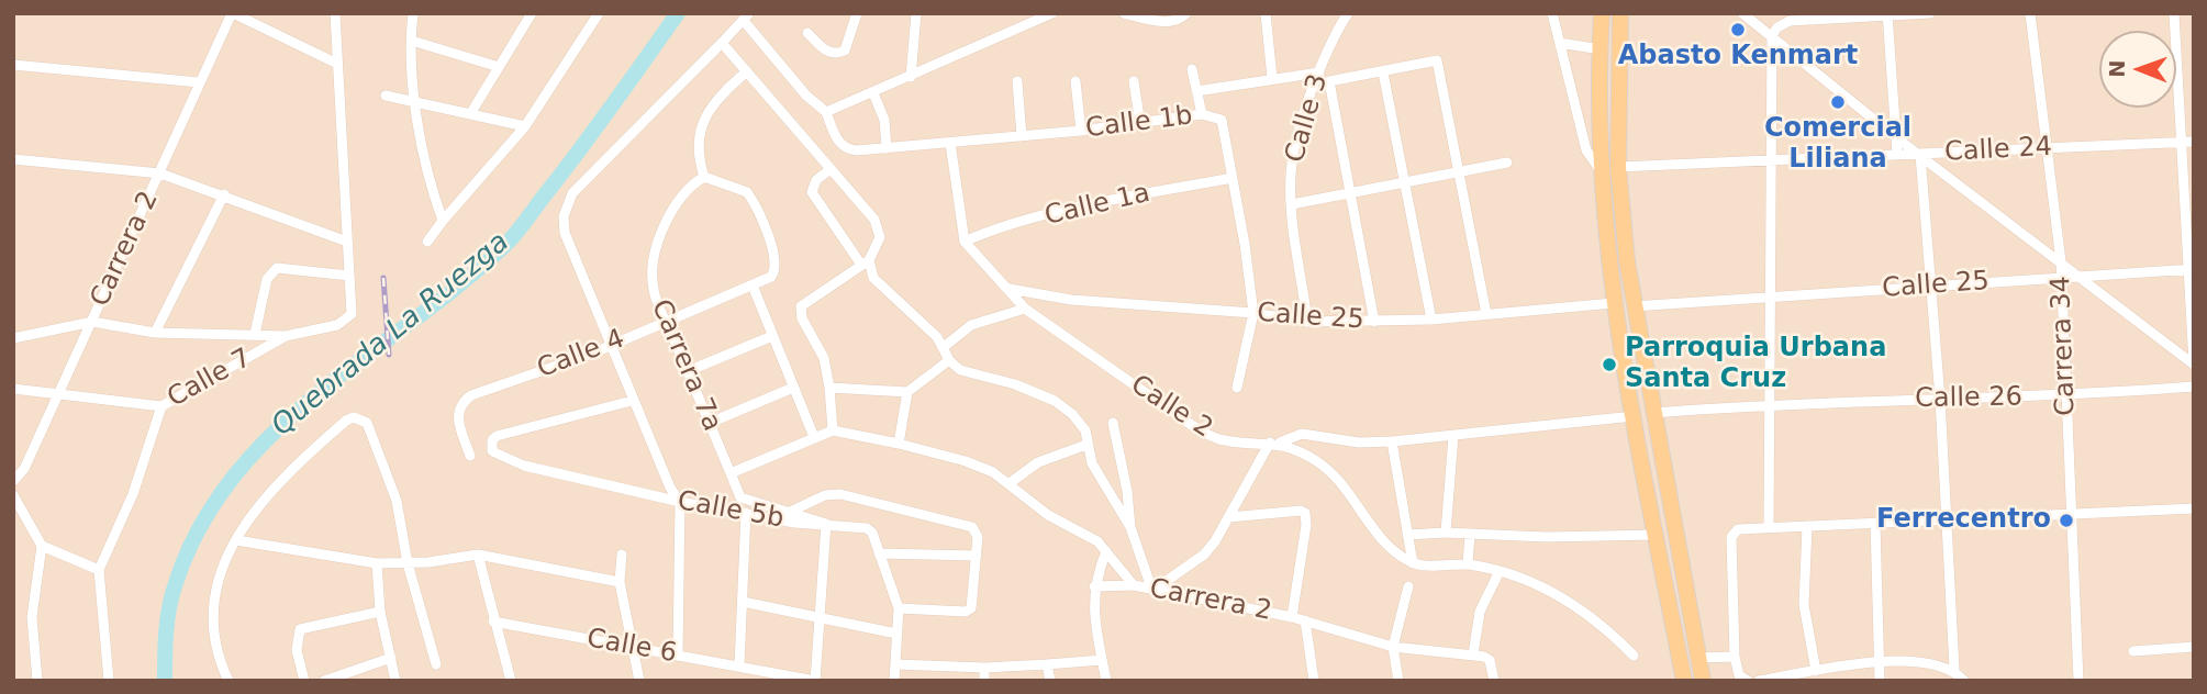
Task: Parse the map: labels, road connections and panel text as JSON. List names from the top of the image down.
{
  "streets": {
    "street": [
      "Calle 3",
      "Calle 1b",
      "Calle 24",
      "Calle 1a",
      "Carrera 2",
      "Calle 25",
      "Carrera 34",
      "Calle 4",
      "Carrera 7a",
      "Calle 7",
      "Calle 26",
      "Calle 2",
      "Calle 5b",
      "Calle 6"
    ]
  },
  "crossings": [
    ["Calle 3", "Calle 25"],
    ["Calle 1b", "Calle 1a"],
    ["Calle 1b", "Calle 25"],
    ["Calle 24", "Carrera 34"],
    ["Calle 1a", "Calle 2"],
    ["Carrera 2", "Calle 7"],
    ["Calle 25", "Carrera 34"],
    ["Calle 25", "Calle 2"],
    ["Carrera 34", "Calle 26"],
    ["Calle 4", "Carrera 7a"],
    ["Carrera 7a", "Calle 5b"]
  ],
  "water": ["Quebrada La Ruezga"],
  "places": [
    "Abasto Kenmart",
    "Comercial Liliana",
    "Parroquia Urbana Santa Cruz",
    "Ferrecentro"
  ],
  "north": "left"
}
